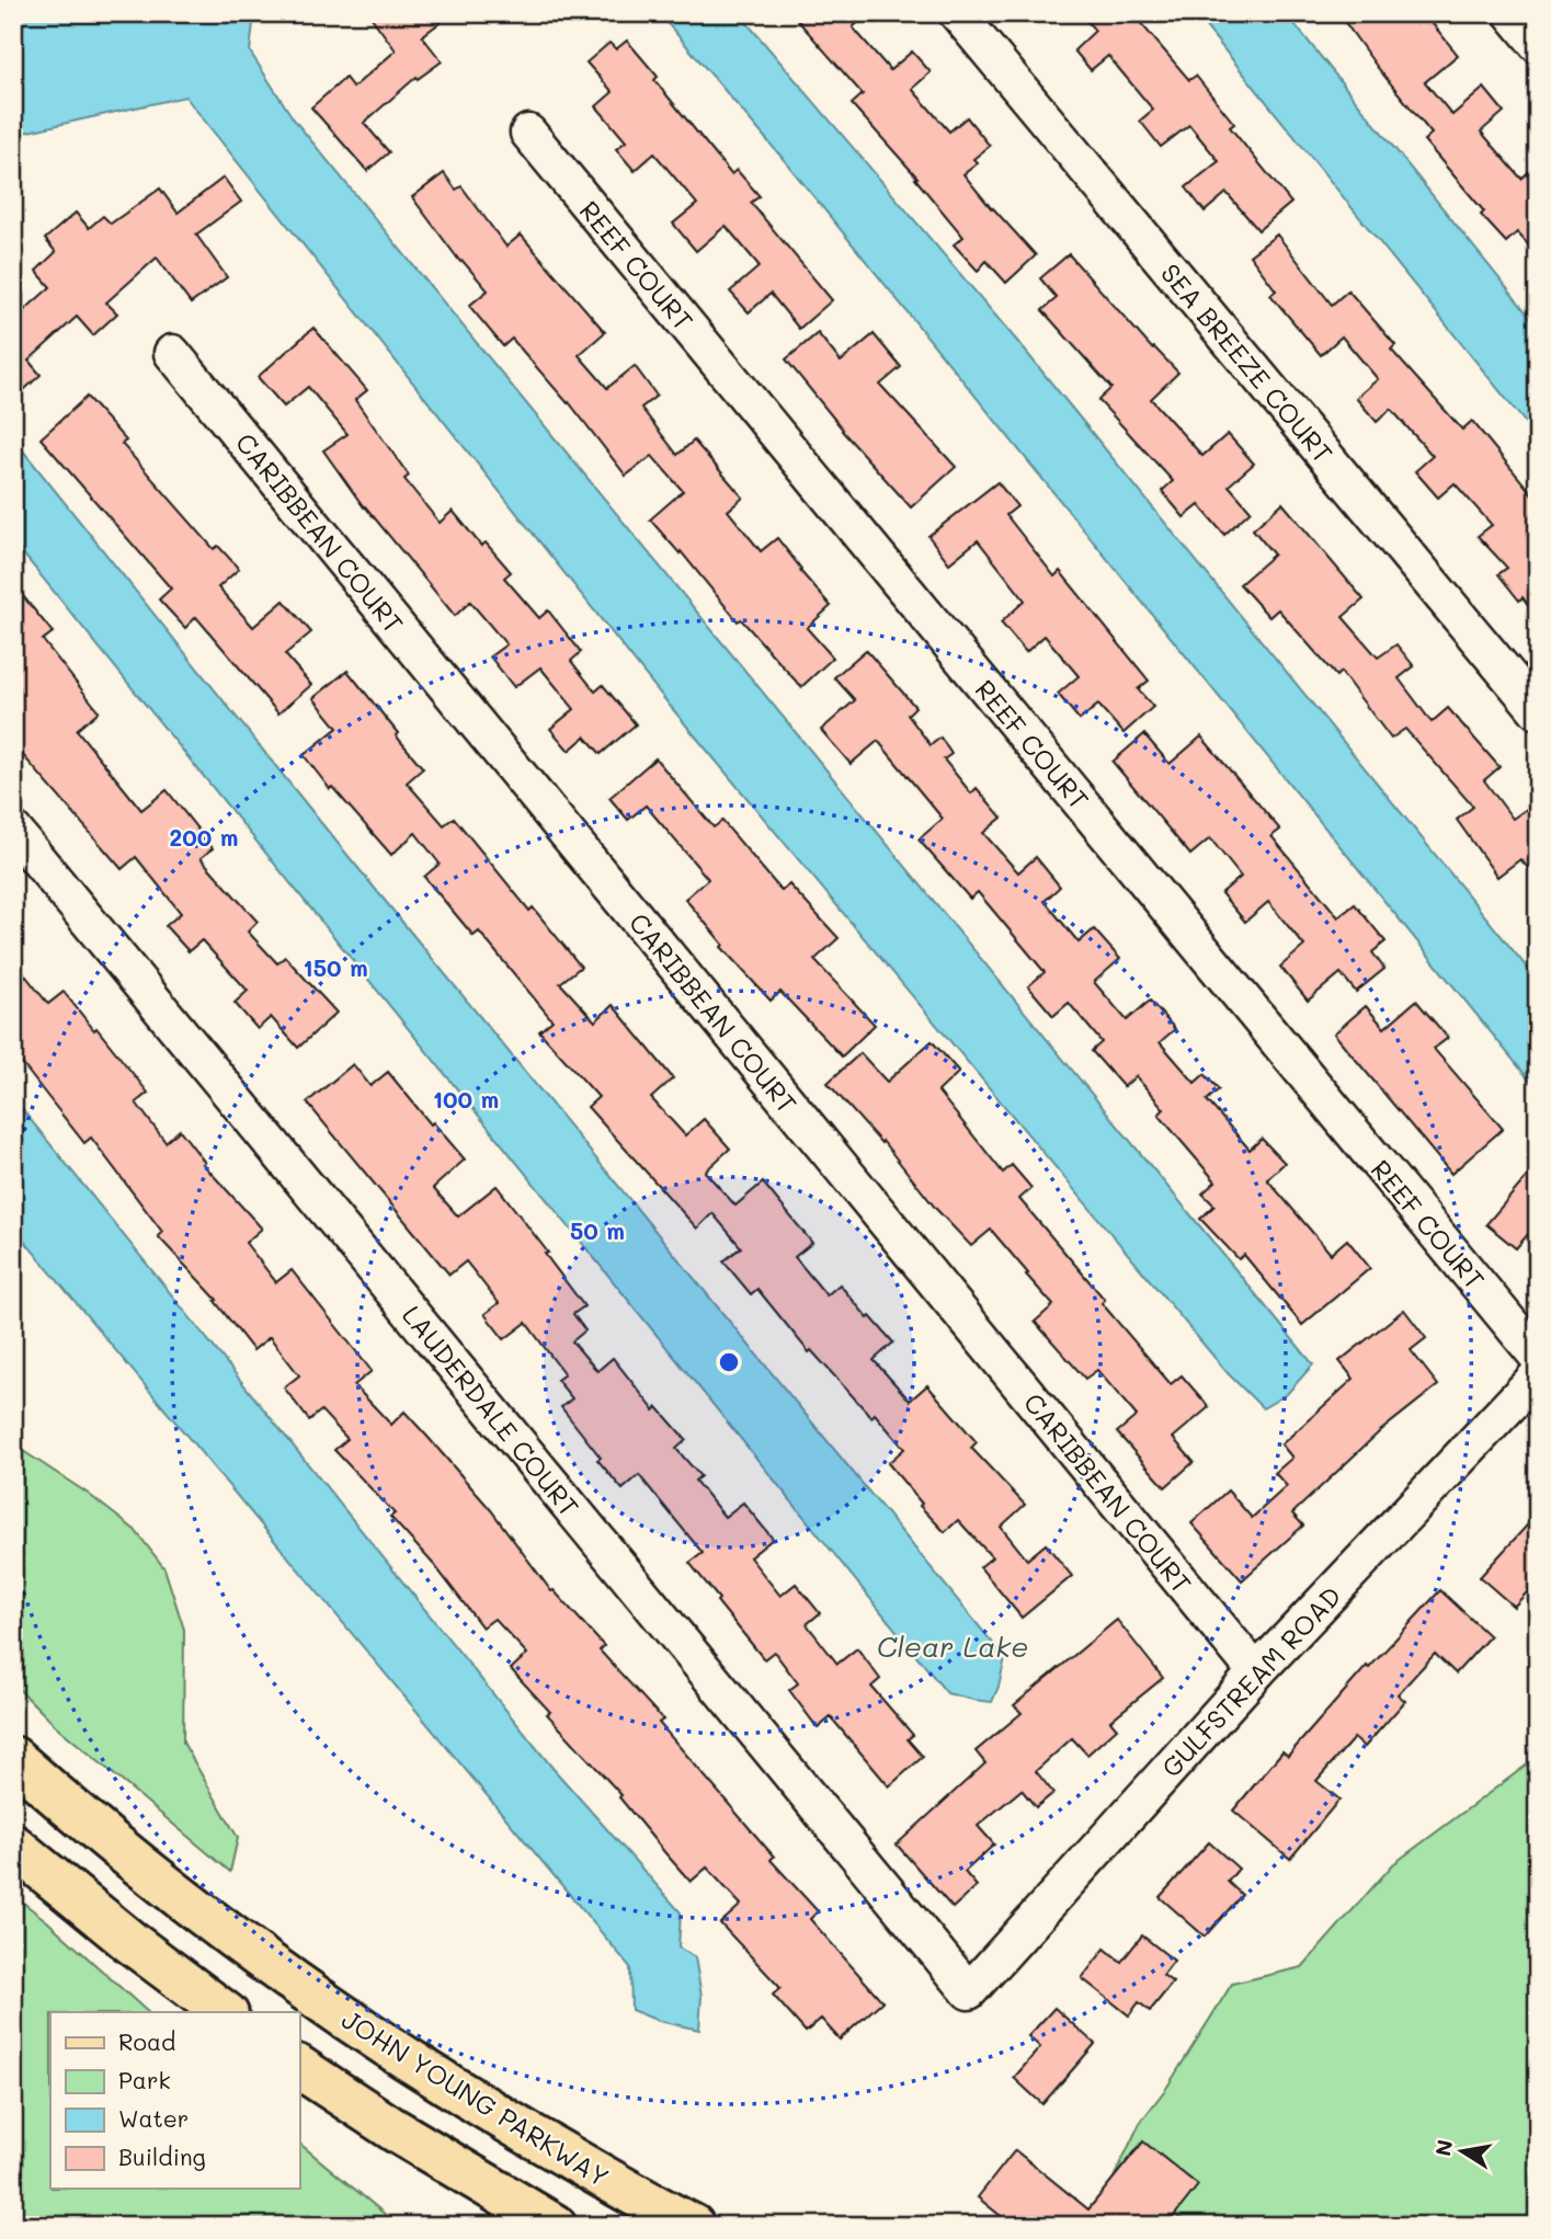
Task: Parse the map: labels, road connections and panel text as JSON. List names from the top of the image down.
{
  "streets": {
    "main road": ["JOHN YOUNG PARKWAY"],
    "street": [
      "REEF COURT",
      "SEA BREEZE COURT",
      "CARIBBEAN COURT",
      "LAUDERDALE COURT",
      "GULFSTREAM ROAD"
    ]
  },
  "crossings": [
    ["CARIBBEAN COURT", "GULFSTREAM ROAD"],
    ["LAUDERDALE COURT", "GULFSTREAM ROAD"]
  ],
  "water": ["Clear Lake"],
  "legend": [
    "Road",
    "Park",
    "Water",
    "Building"
  ],
  "north": "left",
  "rings": [
    "200 m",
    "150 m",
    "100 m",
    "50 m"
  ]
}
